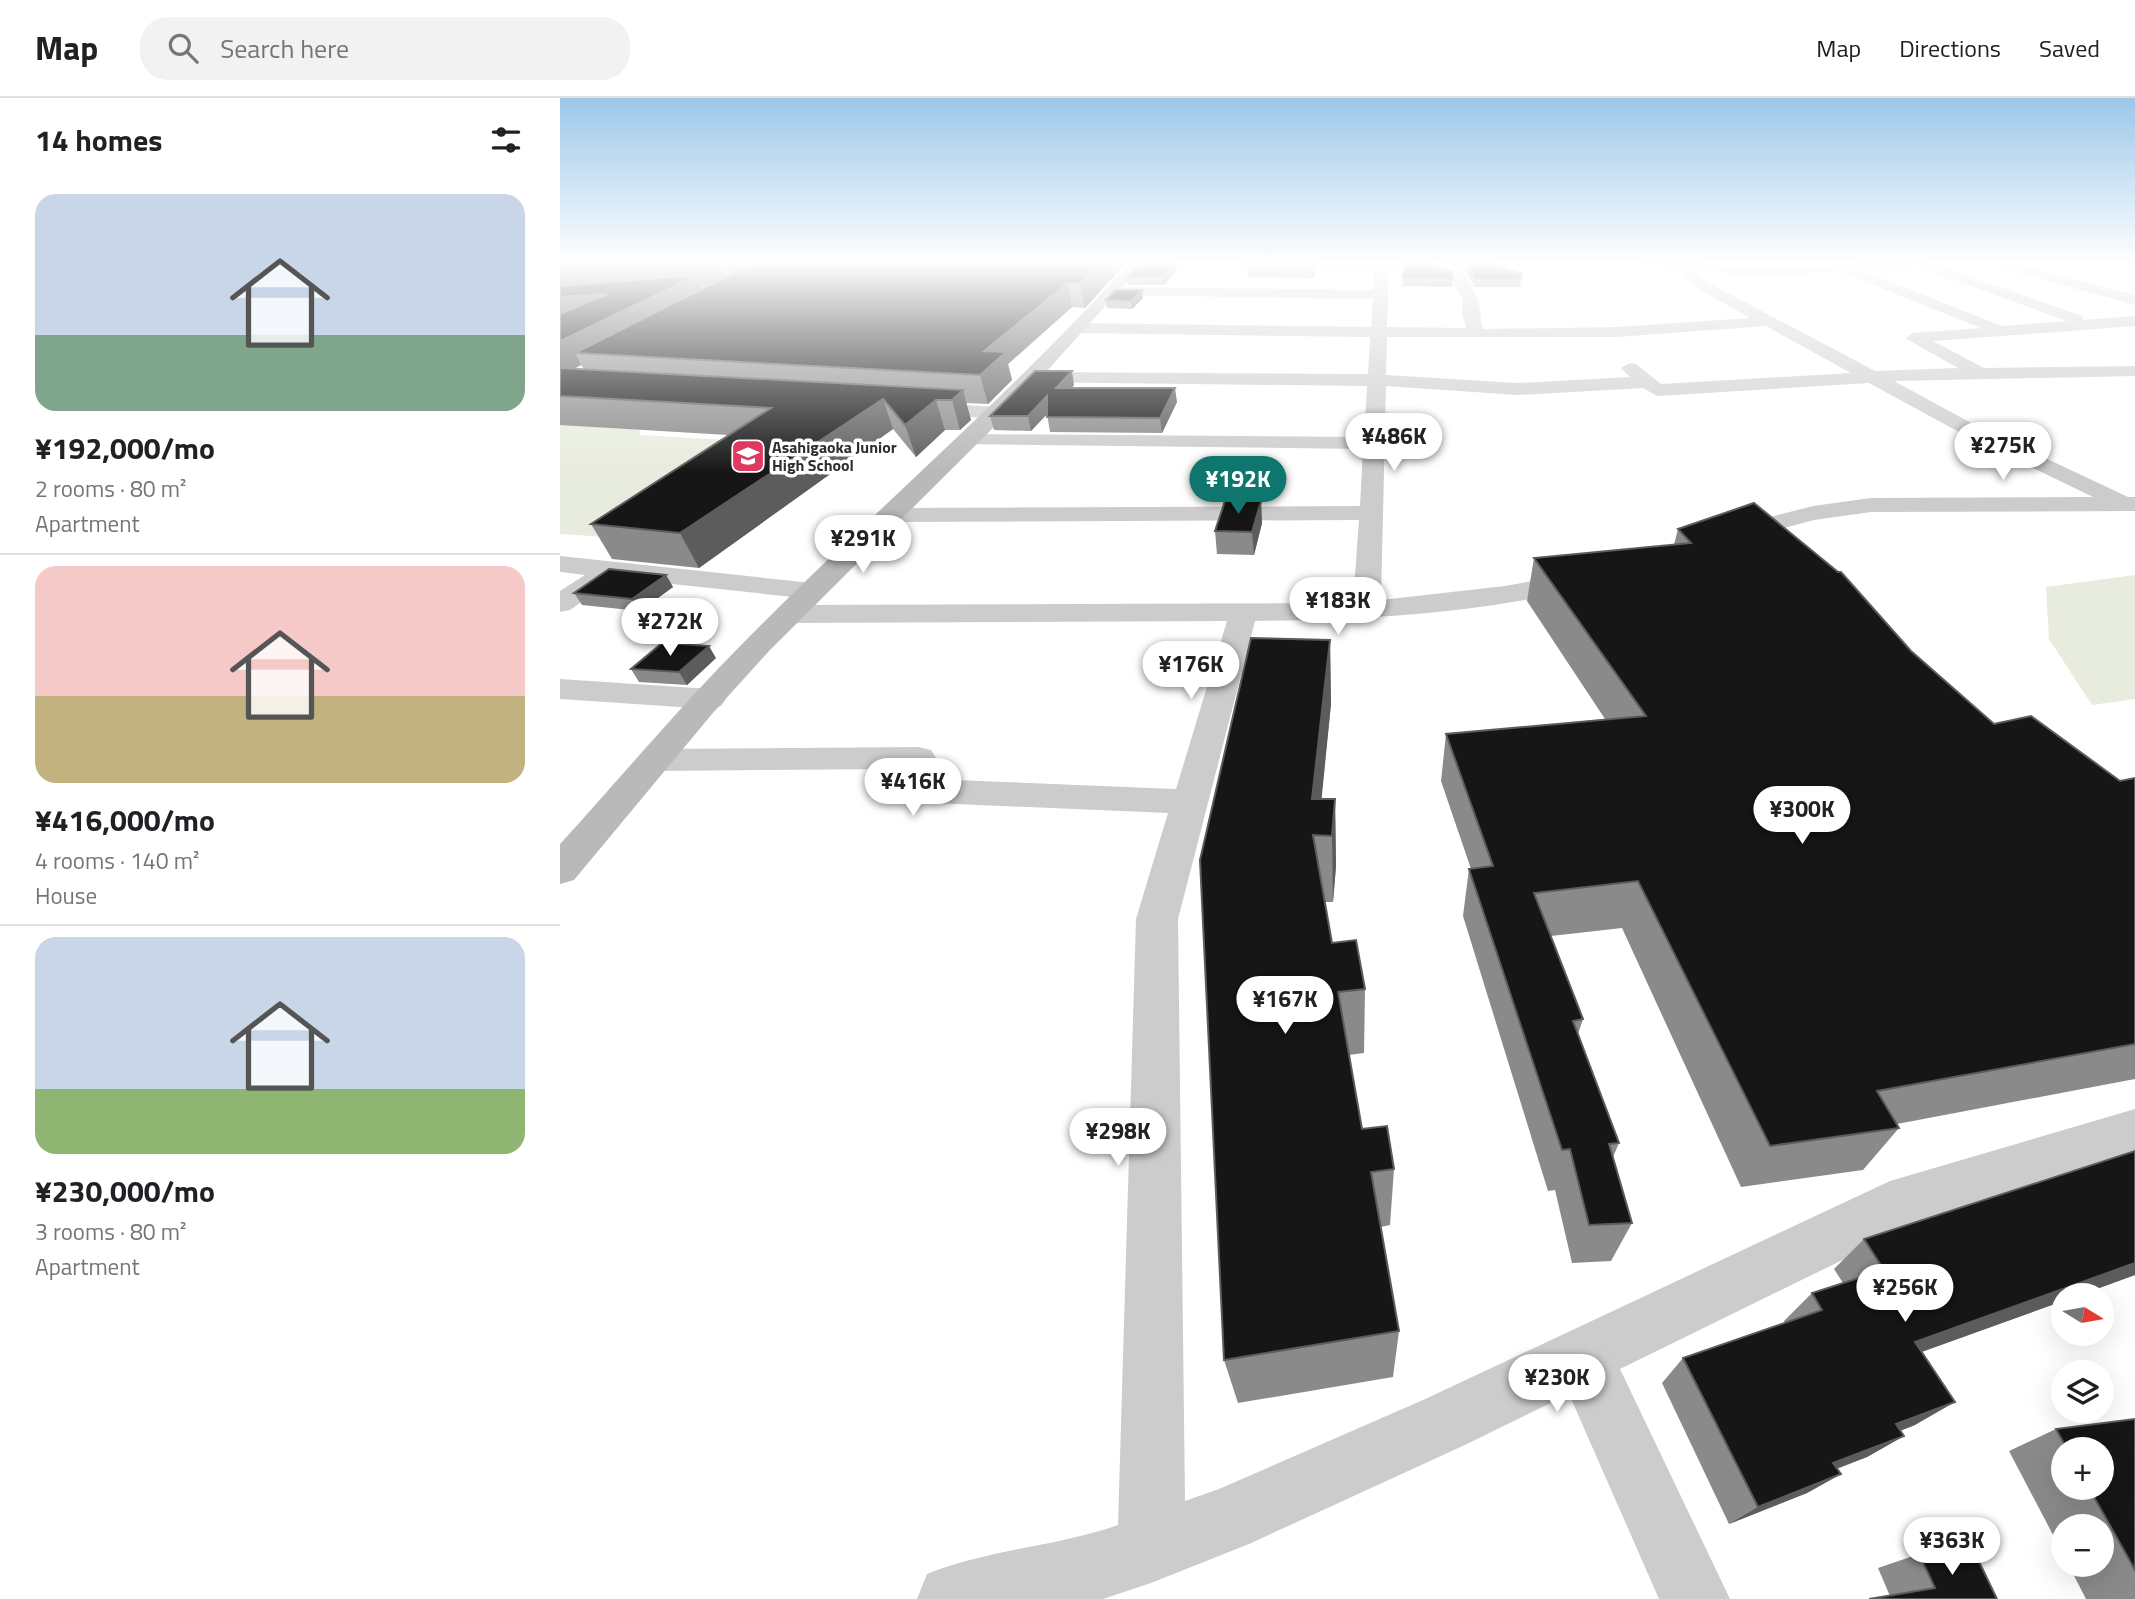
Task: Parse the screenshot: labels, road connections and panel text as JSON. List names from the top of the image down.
{
  "places": {
    "school or university": ["Asahigaoka Junior High School"]
  },
  "north": "right",
  "page": {
    "header": "Map",
    "search": "Search here",
    "nav": ["Map", "Directions", "Saved"],
    "heading": "14 homes",
    "list": [
      {
        "name": "¥192,000/mo",
        "note": "2 rooms · 80 m² · Apartment"
      },
      {
        "name": "¥416,000/mo",
        "note": "4 rooms · 140 m² · House"
      },
      {
        "name": "¥230,000/mo",
        "note": "3 rooms · 80 m² · Apartment"
      }
    ],
    "price": [
      "¥486K",
      "¥275K",
      "¥192K",
      "¥291K",
      "¥183K",
      "¥272K",
      "¥176K",
      "¥416K",
      "¥300K",
      "¥167K",
      "¥298K",
      "¥256K",
      "¥230K",
      "¥363K"
    ],
    "map_buttons": ["+", "−"]
  }
}
